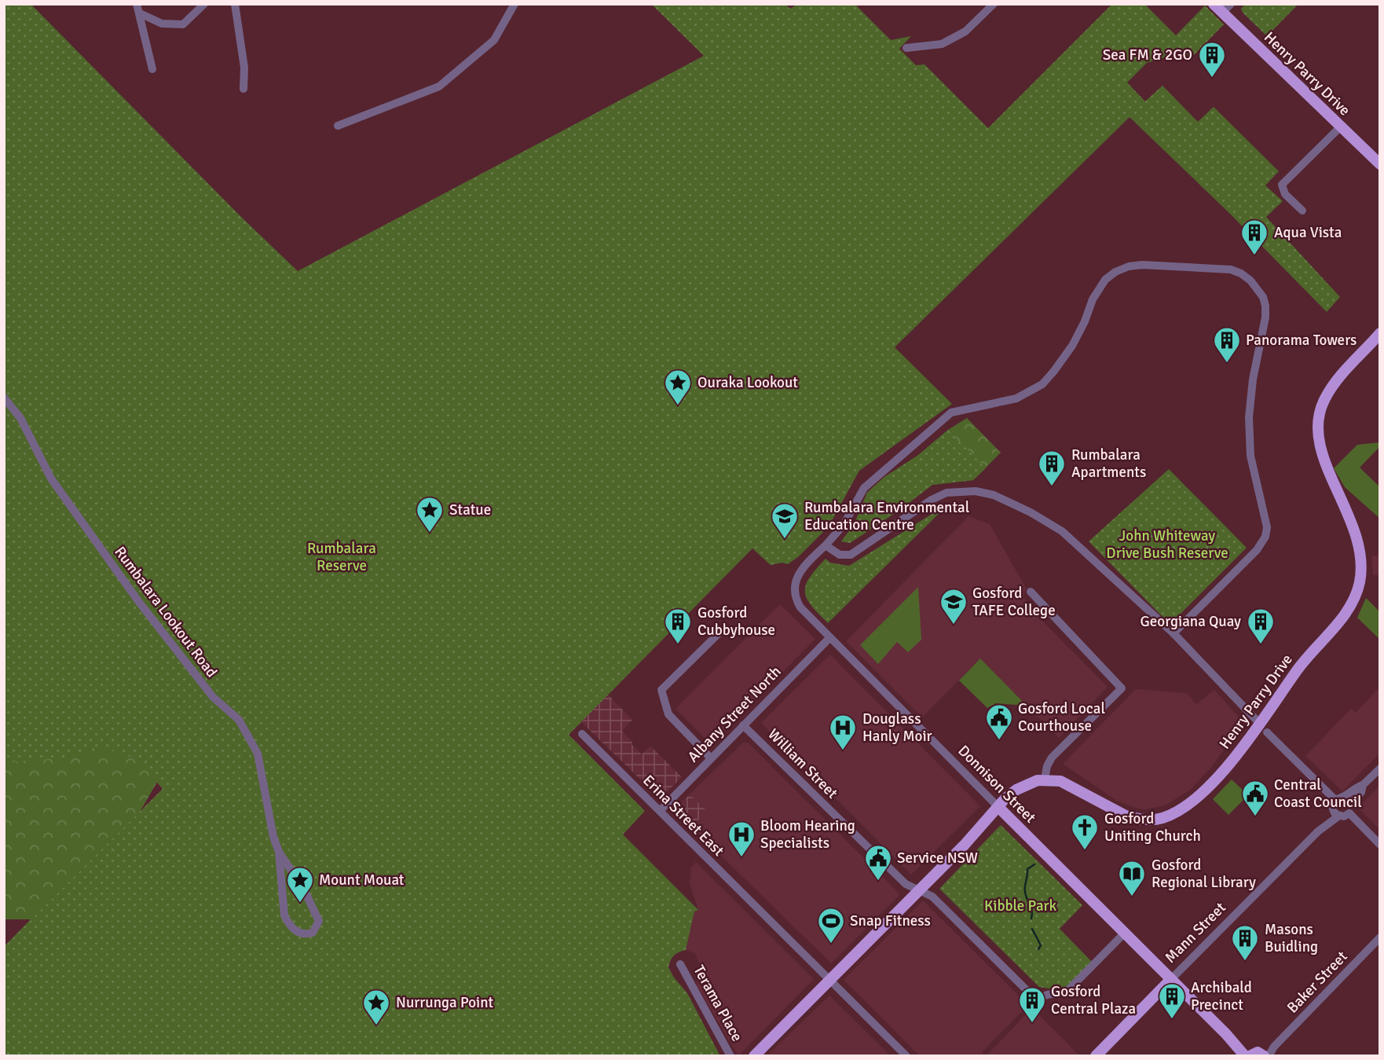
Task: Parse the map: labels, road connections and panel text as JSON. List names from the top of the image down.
{
  "streets": {
    "main road": ["Henry Parry Drive", "Donnison Street", "Mann Street"],
    "street": [
      "Rumbalara Lookout Road",
      "Albany Street North",
      "William Street",
      "Erina Street East",
      "Baker Street",
      "Terama Place"
    ]
  },
  "crossings": [
    ["Albany Street North", "William Street"],
    ["Albany Street North", "Donnison Street"],
    ["Albany Street North", "Erina Street East"],
    ["William Street", "Donnison Street"],
    ["Donnison Street", "Mann Street"],
    ["Donnison Street", "Baker Street"]
  ],
  "parks": ["John Whiteway Drive Bush Reserve", "Rumbalara Reserve", "Kibble Park"],
  "places": {
    "building": [
      "Sea FM & 2GO",
      "Aqua Vista",
      "Panorama Towers",
      "Rumbalara Apartments",
      "Gosford Cubbyhouse",
      "Georgiana Quay",
      "Masons Buidling",
      "Archibald Precinct",
      "Gosford Central Plaza"
    ],
    "place": [
      "Ouraka Lookout",
      "Statue",
      "Mount Mouat",
      "Nurrunga Point"
    ],
    "school or university": ["Rumbalara Environmental Education Centre", "Gosford TAFE College"],
    "public building": ["Gosford Local Courthouse", "Central Coast Council", "Service NSW"],
    "hospital": ["Douglass Hanly Moir", "Bloom Hearing Specialists"],
    "church": ["Gosford Uniting Church"],
    "library": ["Gosford Regional Library"],
    "sports": ["Snap Fitness"]
  }
}
